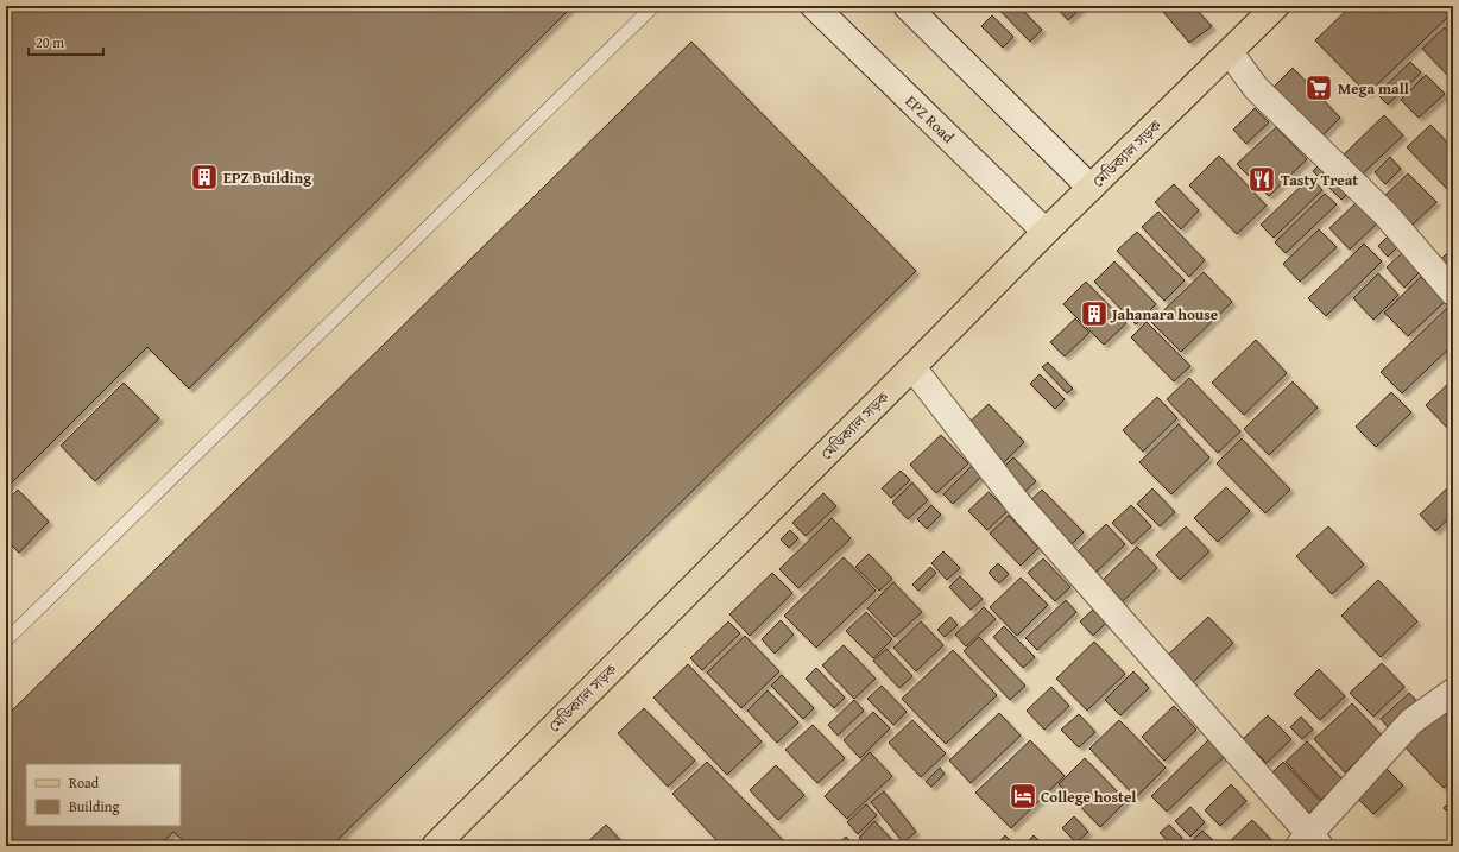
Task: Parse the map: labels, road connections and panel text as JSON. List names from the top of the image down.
{
  "streets": {
    "main road": ["মেডিক্যাল সড়ক"],
    "street": ["EPZ Road"]
  },
  "crossings": [
    ["EPZ Road", "মেডিক্যাল সড়ক"]
  ],
  "places": {
    "supermarket": ["Mega mall"],
    "building": ["EPZ Building", "Jahanara house"],
    "restaurant": ["Tasty Treat"],
    "hotel": ["College hostel"]
  },
  "legend": ["Road", "Building"],
  "scale_bar": "20 m"
}
